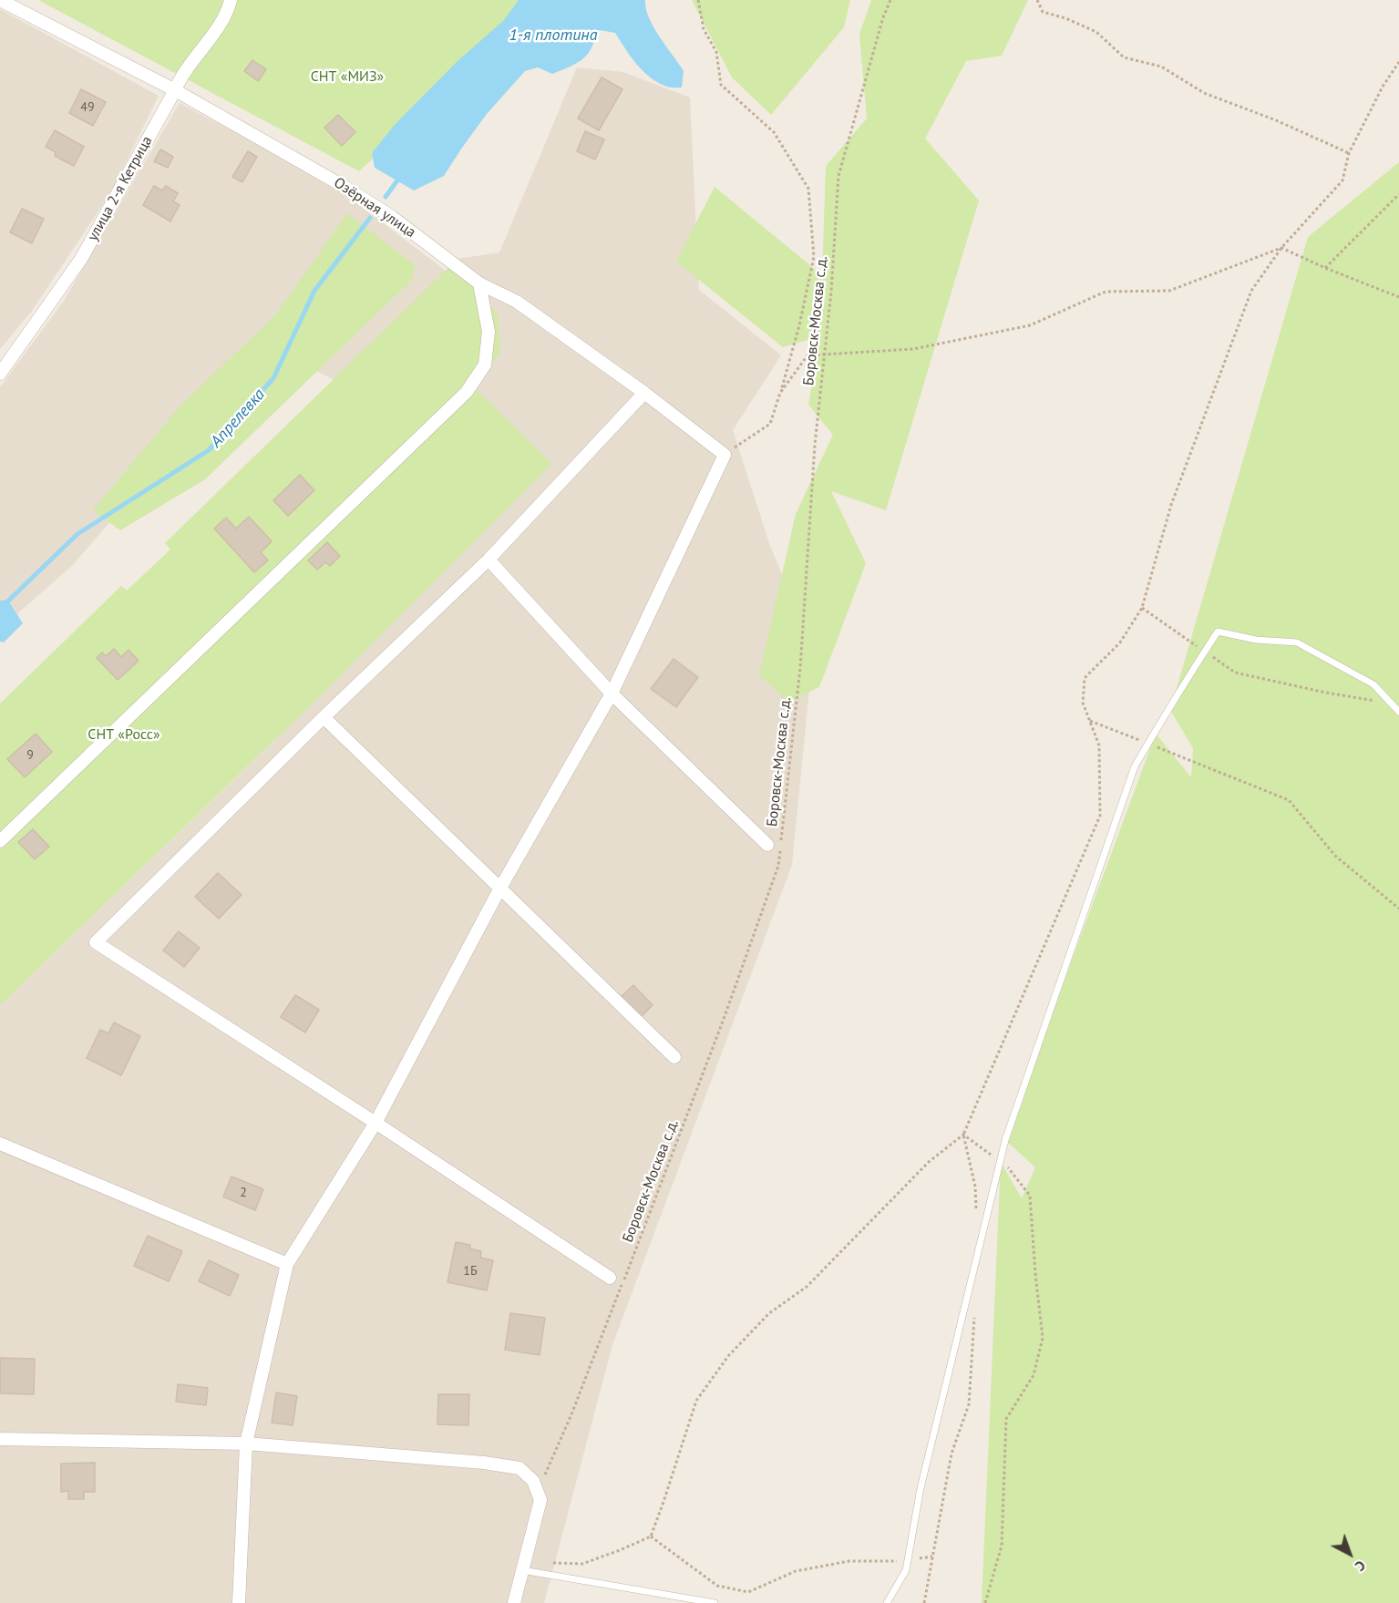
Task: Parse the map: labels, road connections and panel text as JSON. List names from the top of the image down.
{
  "streets": {
    "street": ["улица 2-я Кетрица", "Озёрная улица"],
    "path": ["Боровск-Москва с.д."]
  },
  "crossings": [
    ["улица 2-я Кетрица", "Озёрная улица"]
  ],
  "water": ["1-я плотина", "Апрелевка"],
  "parks": ["СНТ «МИЗ»", "СНТ «Росс»"],
  "house_numbers": [
    "49",
    "9",
    "2",
    "1Б"
  ],
  "north": "bottom right"
}
